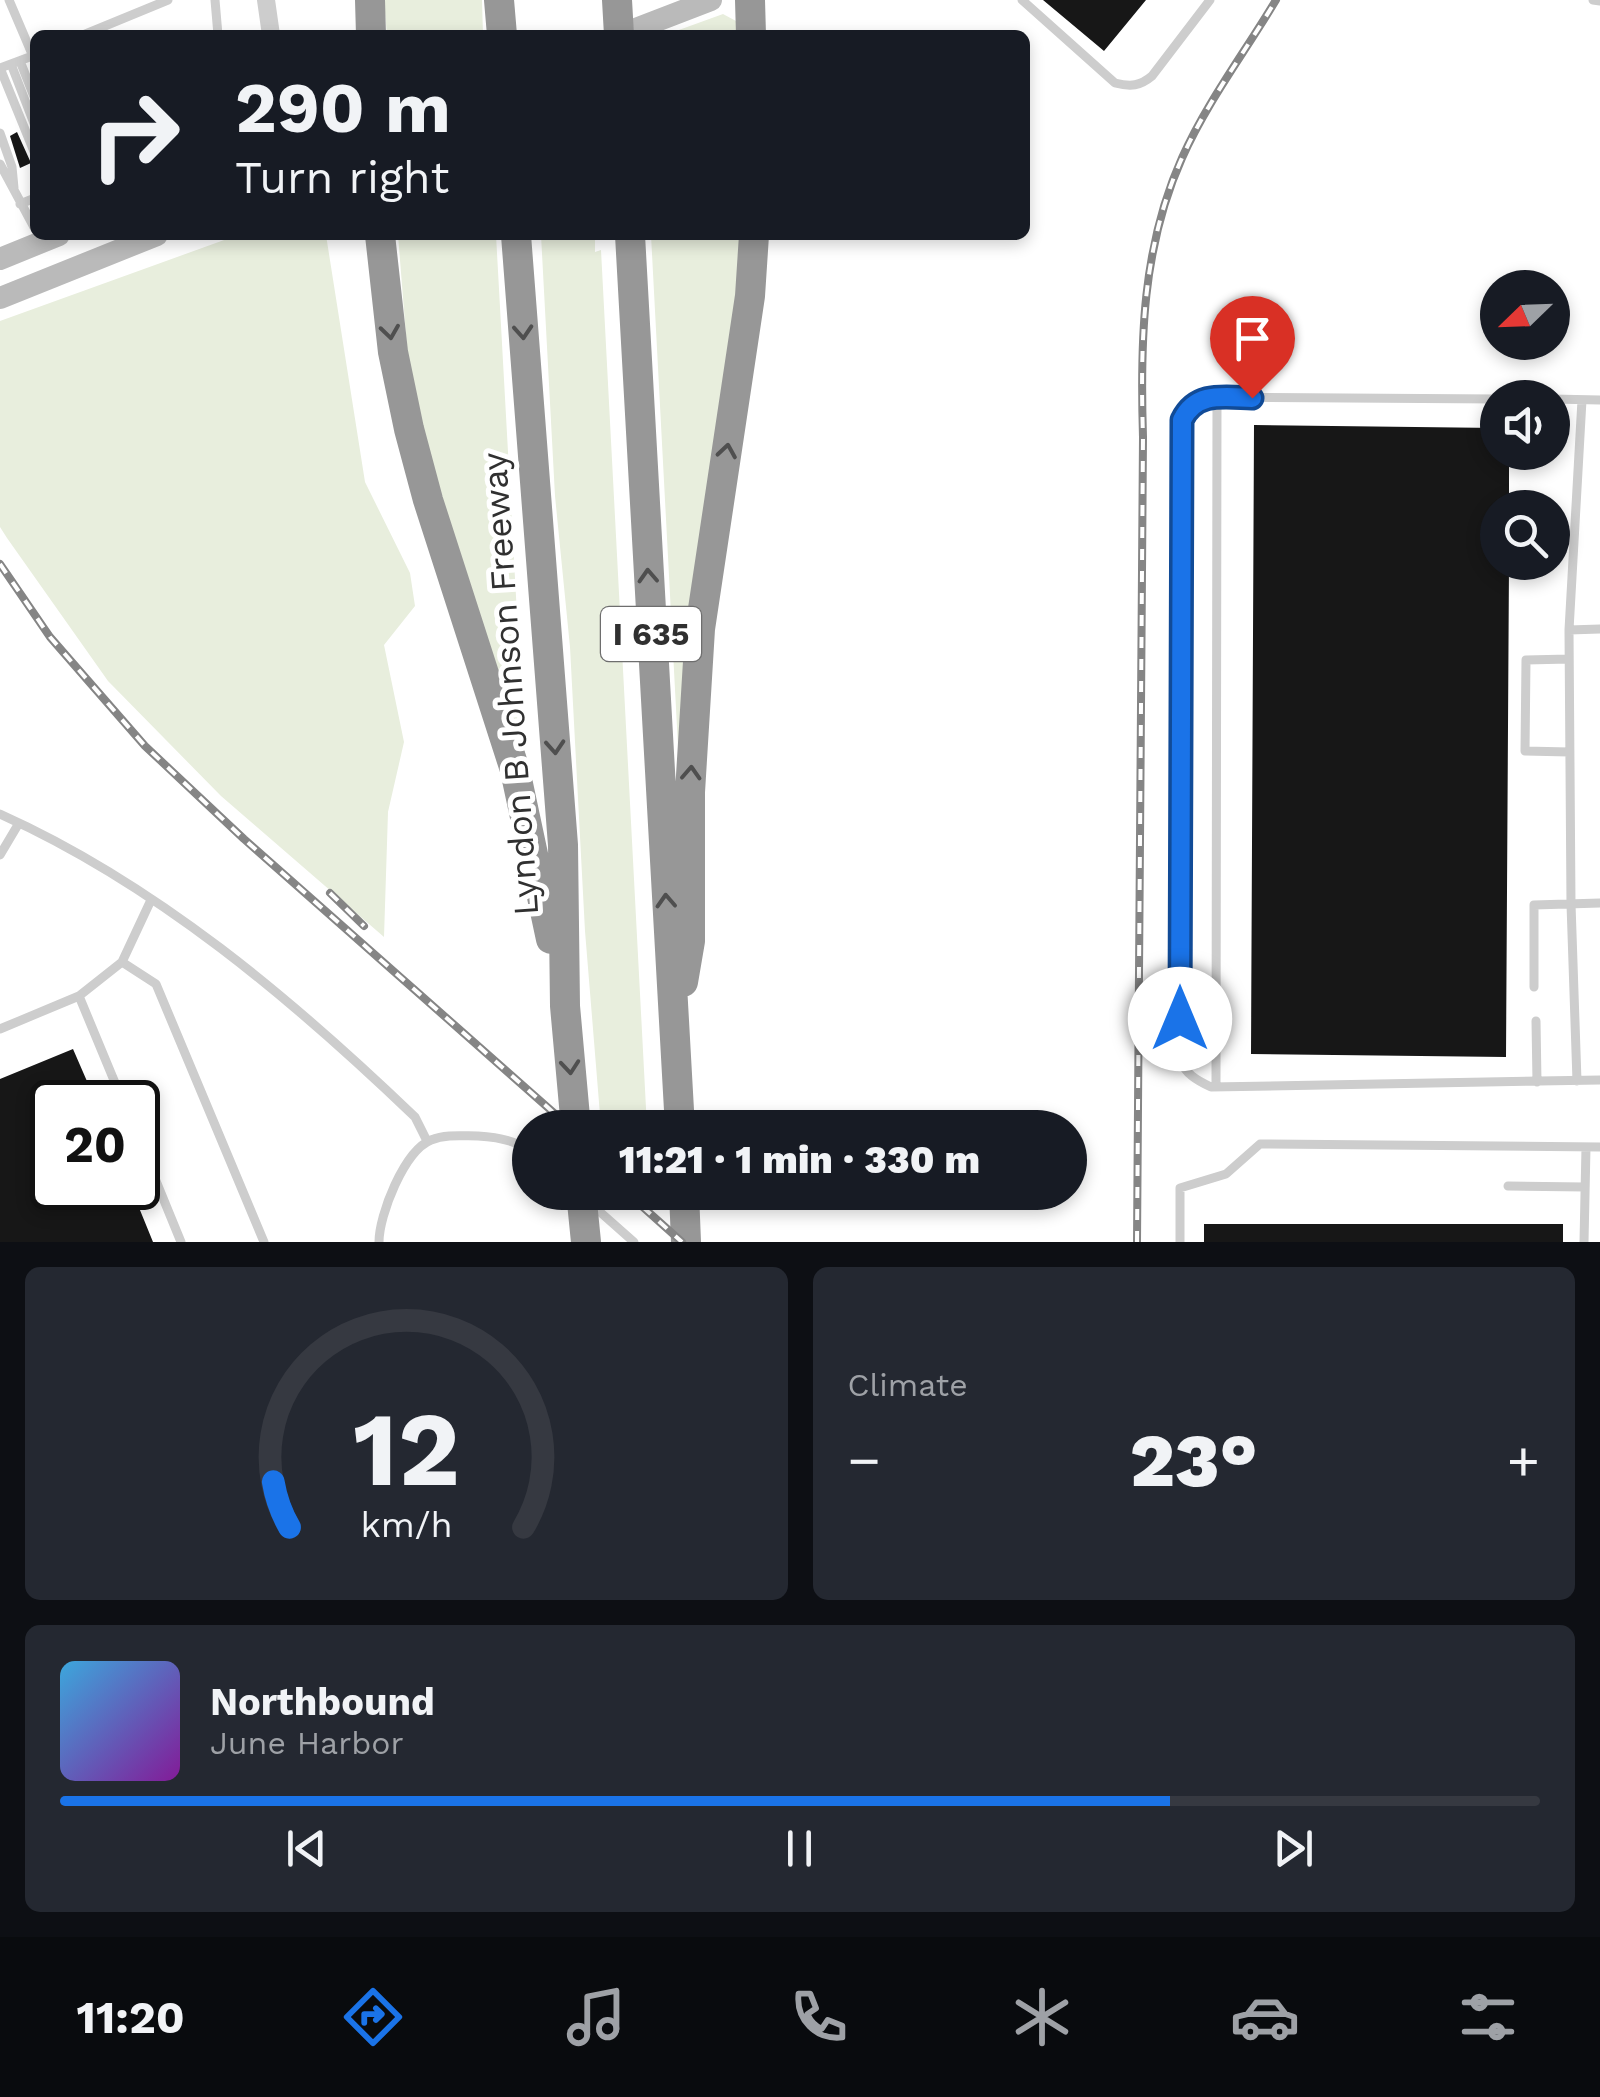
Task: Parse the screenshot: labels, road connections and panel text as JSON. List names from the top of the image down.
{
  "streets": {
    "highway": ["I 635", "Lyndon B Johnson Freeway"]
  },
  "north": "bottom left",
  "page": {
    "turn": ["290 m", "Turn right"],
    "limit": "20",
    "trip": "11:21 · 1 min · 330 m",
    "tile": "Climate",
    "heat": ["−", "23°", "+"],
    "song": ["Northbound", "June Harbor"],
    "tabs": "11:20",
    "gauge": ["12", "km/h"]
  }
}
